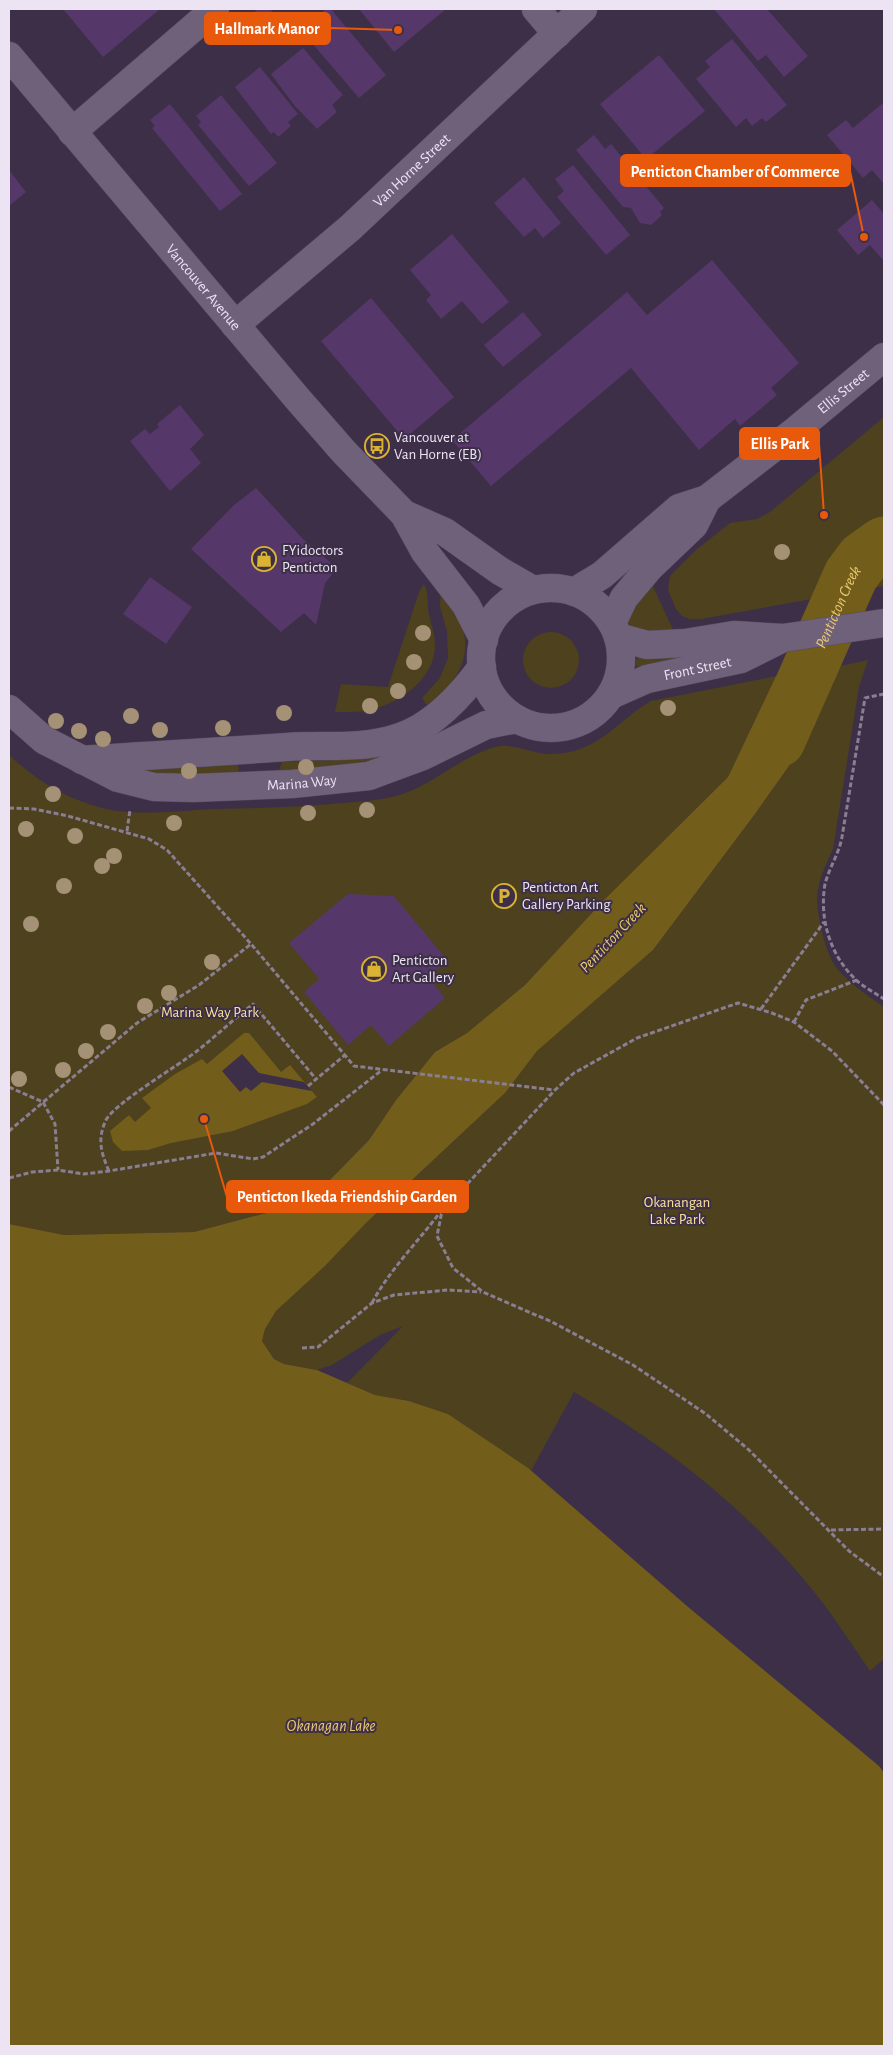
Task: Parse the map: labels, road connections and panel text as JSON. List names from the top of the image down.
{
  "streets": {
    "street": [
      "Van Horne Street",
      "Vancouver Avenue",
      "Ellis Street",
      "Front Street",
      "Marina Way"
    ]
  },
  "crossings": [
    ["Van Horne Street", "Vancouver Avenue"],
    ["Vancouver Avenue", "Ellis Street"],
    ["Vancouver Avenue", "Front Street"],
    ["Vancouver Avenue", "Marina Way"],
    ["Ellis Street", "Front Street"],
    ["Ellis Street", "Marina Way"],
    ["Front Street", "Marina Way"]
  ],
  "water": ["Penticton Creek", "Okanagan Lake"],
  "parks": ["Marina Way Park", "Okanangan Lake Park"],
  "places": {
    "other": [
      "Hallmark Manor",
      "Penticton Chamber of Commerce",
      "Ellis Park",
      "Penticton Ikeda Friendship Garden"
    ],
    "bus stop": ["Vancouver at Van Horne (EB)"],
    "shop": ["FYidoctors Penticton", "Penticton Art Gallery"],
    "parking": ["Penticton Art Gallery Parking"]
  }
}
